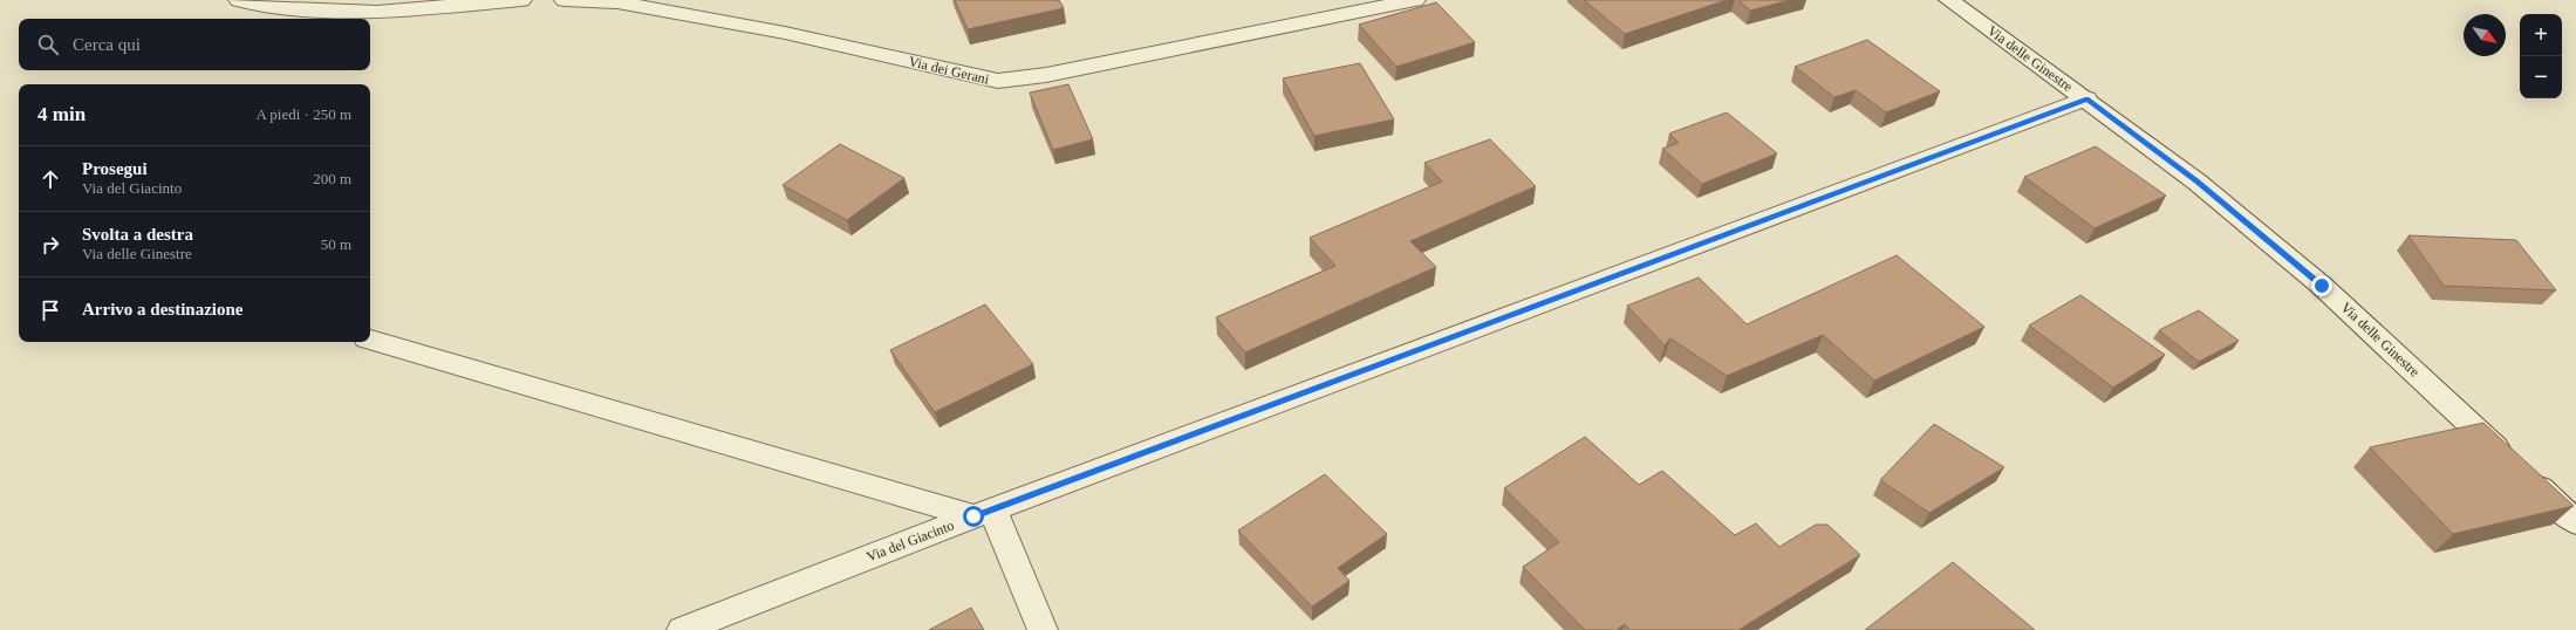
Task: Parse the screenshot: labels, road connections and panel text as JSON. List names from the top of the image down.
{
  "streets": {
    "street": ["Via delle Ginestre", "Via dei Gerani", "Via del Giacinto"]
  },
  "crossings": [
    ["Via delle Ginestre", "Via del Giacinto"]
  ],
  "north": "bottom right",
  "page": {
    "map_buttons": ["+", "−"],
    "search": "Cerca qui",
    "heading": ["4 min", "A piedi · 250 m"],
    "list": [
      ["Prosegui", "Via del Giacinto", "200 m"],
      ["Svolta a destra", "Via delle Ginestre", "50 m"],
      "Arrivo a destinazione"
    ]
  }
}
